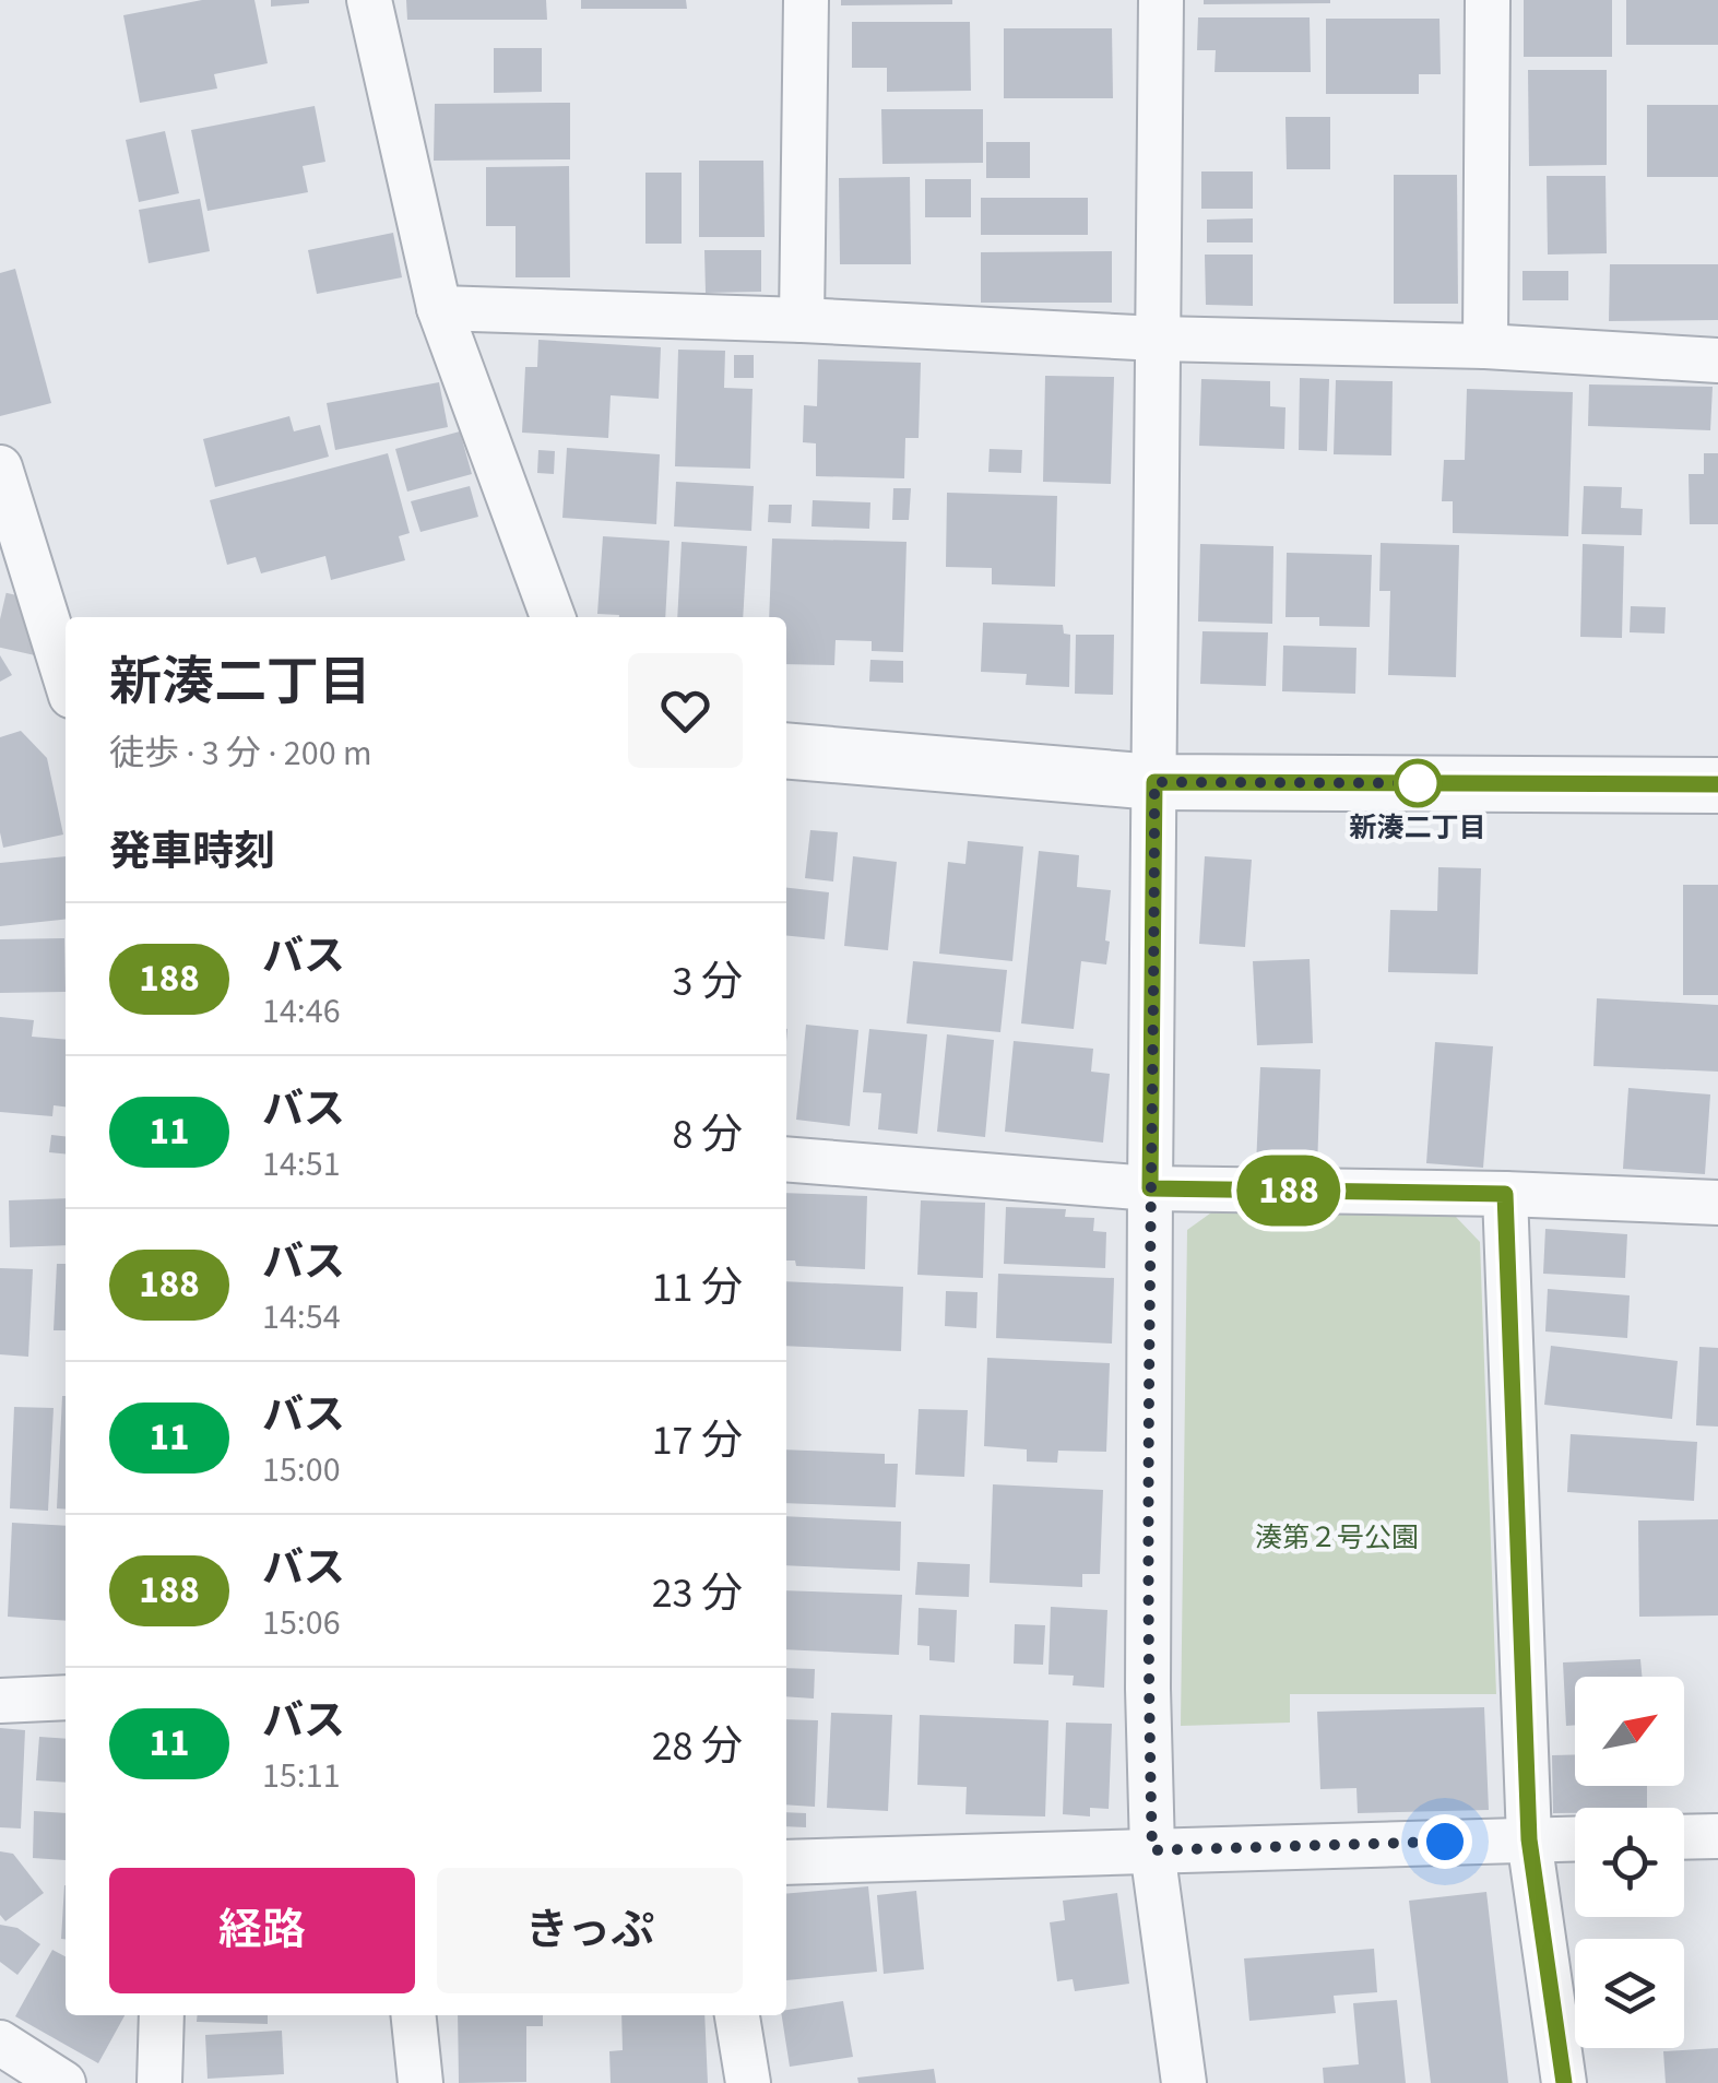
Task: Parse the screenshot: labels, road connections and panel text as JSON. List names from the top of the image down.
{
  "parks": ["湊第２号公園"],
  "places": ["新湊二丁目"],
  "lines": ["bus line 188"],
  "north": "top right",
  "page": {
    "on_map": "188",
    "heading": [
      ["新湊二丁目", "徒歩 · 3 分 · 200 m"],
      "発車時刻"
    ],
    "list": [
      {
        "mark": "188",
        "name": "バス",
        "note": "14:46",
        "value": "3 分"
      },
      {
        "mark": "11",
        "name": "バス",
        "note": "14:51",
        "value": "8 分"
      },
      {
        "mark": "188",
        "name": "バス",
        "note": "14:54",
        "value": "11 分"
      },
      {
        "mark": "11",
        "name": "バス",
        "note": "15:00",
        "value": "17 分"
      },
      {
        "mark": "188",
        "name": "バス",
        "note": "15:06",
        "value": "23 分"
      },
      {
        "mark": "11",
        "name": "バス",
        "note": "15:11",
        "value": "28 分"
      }
    ],
    "buttons": ["経路", "きっぷ"]
  }
}
